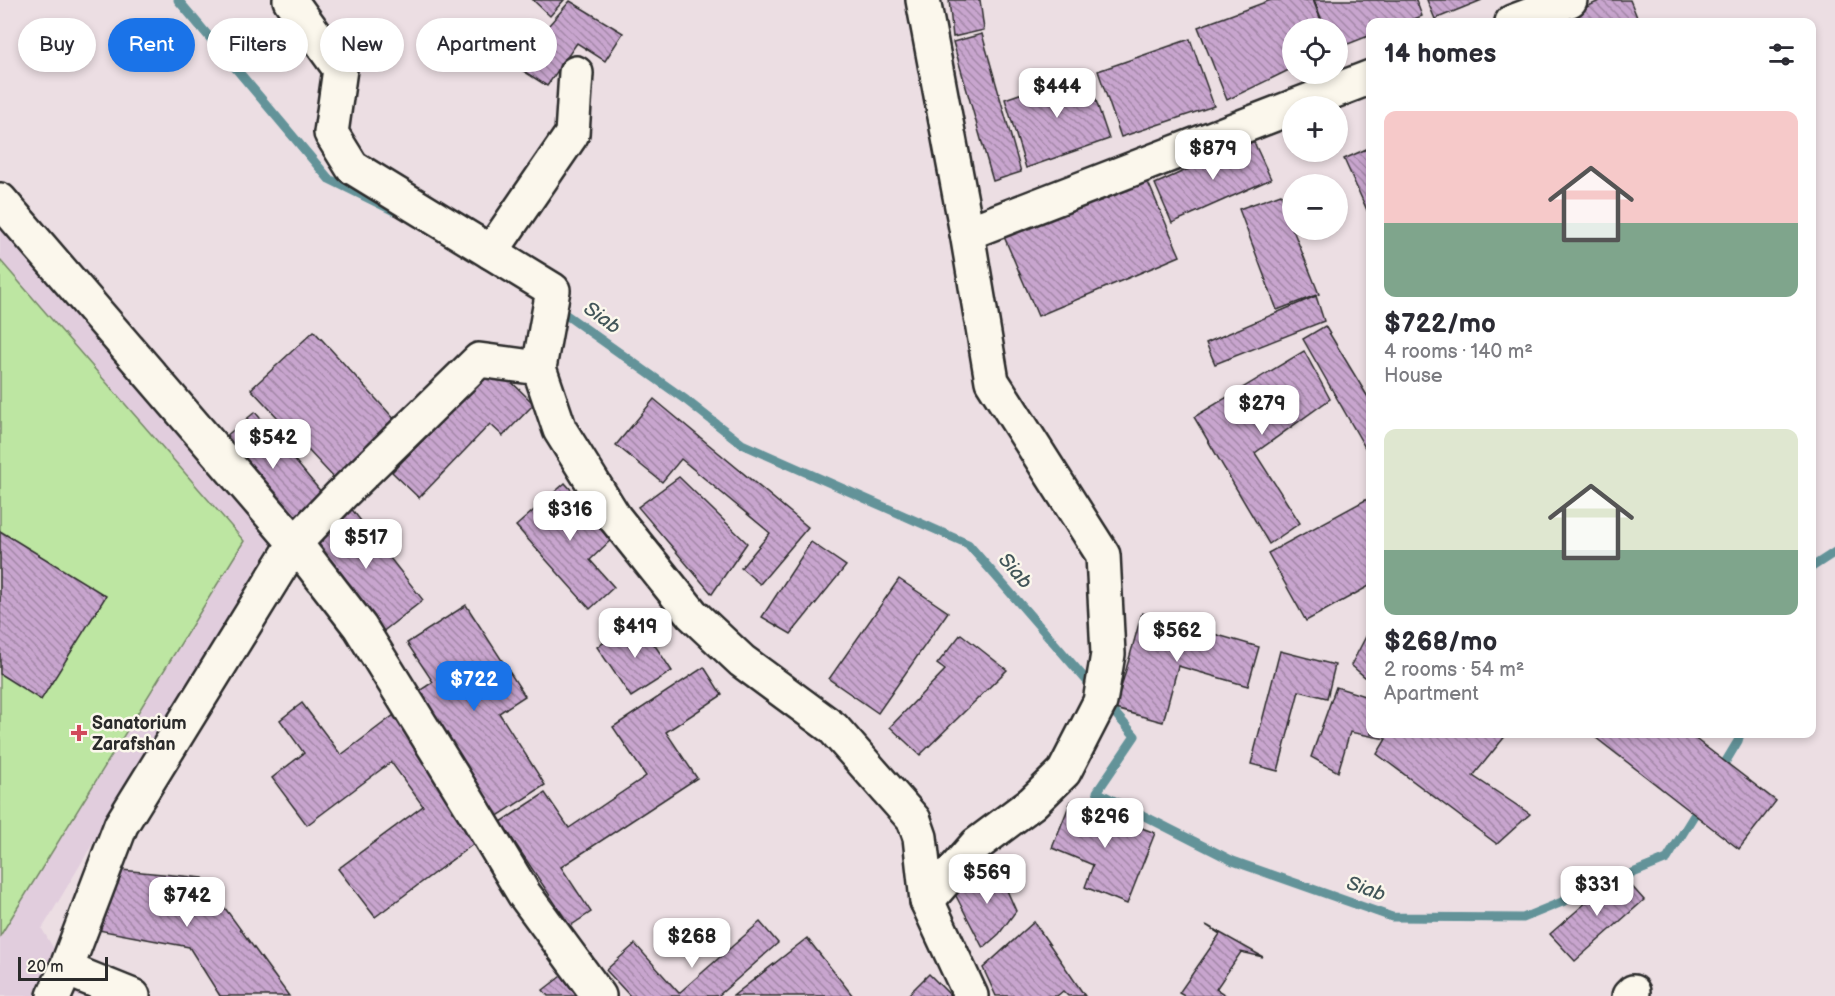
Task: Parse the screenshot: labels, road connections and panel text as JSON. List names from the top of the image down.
{
  "water": ["Siab"],
  "places": {
    "health": ["Sanatorium Zarafshan"]
  },
  "scale_bar": "20 m",
  "page": {
    "map_buttons": ["+", "−"],
    "chip": [
      "Buy",
      "Rent",
      "Filters",
      "New",
      "Apartment"
    ],
    "heading": "14 homes",
    "price": [
      "$444",
      "$879",
      "$279",
      "$542",
      "$316",
      "$517",
      "$419",
      "$562",
      "$722",
      "$296",
      "$569",
      "$331",
      "$742",
      "$268"
    ],
    "list": [
      {
        "name": "$722/mo",
        "note": "4 rooms · 140 m² · House"
      },
      {
        "name": "$268/mo",
        "note": "2 rooms · 54 m² · Apartment"
      }
    ],
    "scale": "20 m"
  }
}
